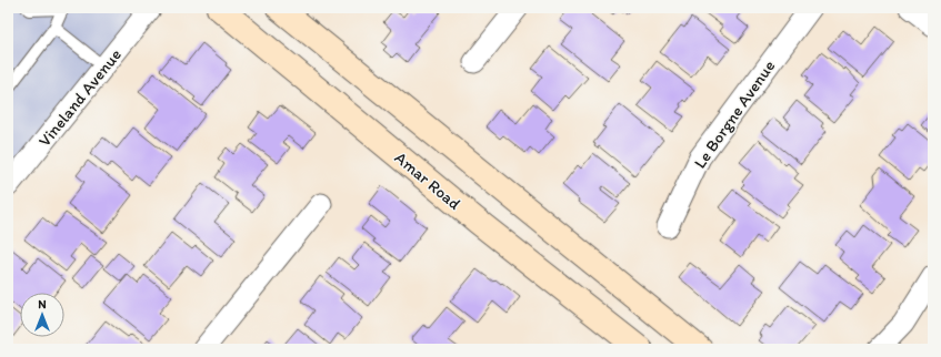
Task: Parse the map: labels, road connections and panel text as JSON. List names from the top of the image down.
{
  "streets": {
    "main road": ["Amar Road"],
    "street": ["Vineland Avenue", "Le Borgne Avenue"]
  },
  "north": "top"
}
